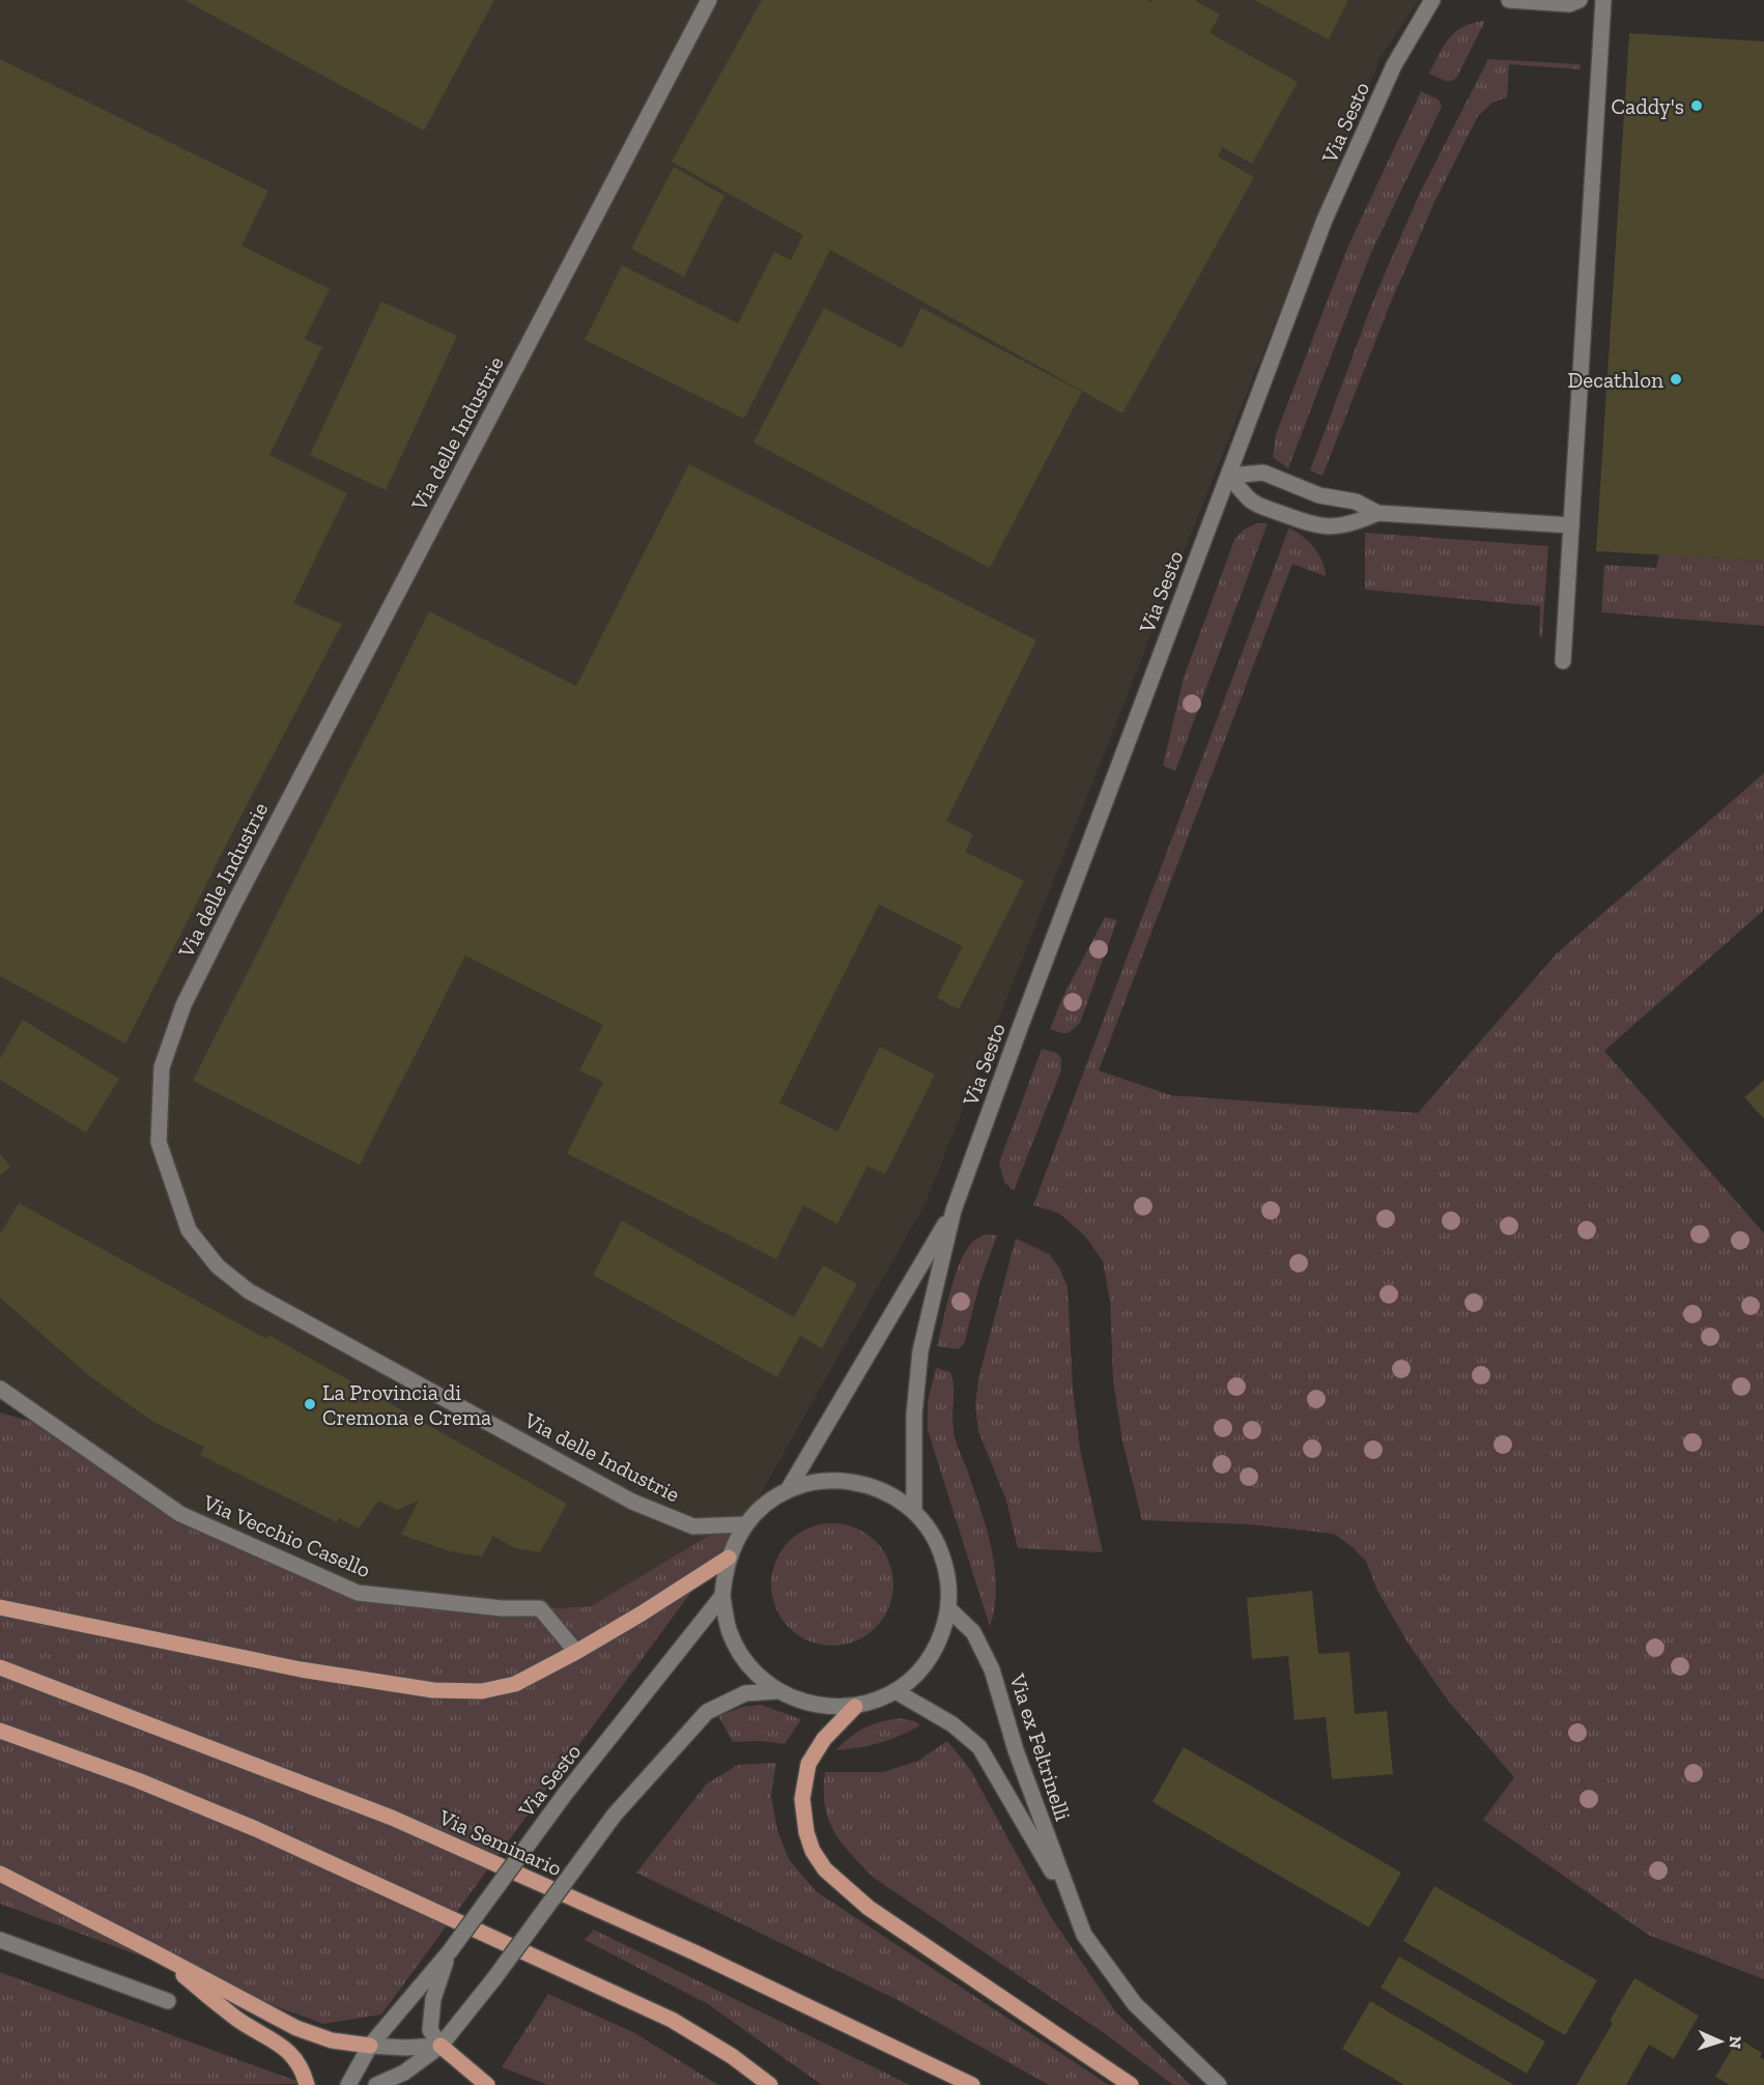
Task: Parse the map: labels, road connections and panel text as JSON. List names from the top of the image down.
{
  "streets": {
    "main road": ["Via Seminario"],
    "street": [
      "Via Sesto",
      "Via delle Industrie",
      "Via Vecchio Casello",
      "Via ex Feltrinelli"
    ]
  },
  "crossings": [
    ["Via Sesto", "Via delle Industrie"],
    ["Via Sesto", "Via ex Feltrinelli"]
  ],
  "places": ["Caddy's", "Decathlon", "La Provincia di Cremona e Crema"],
  "north": "right"
}
